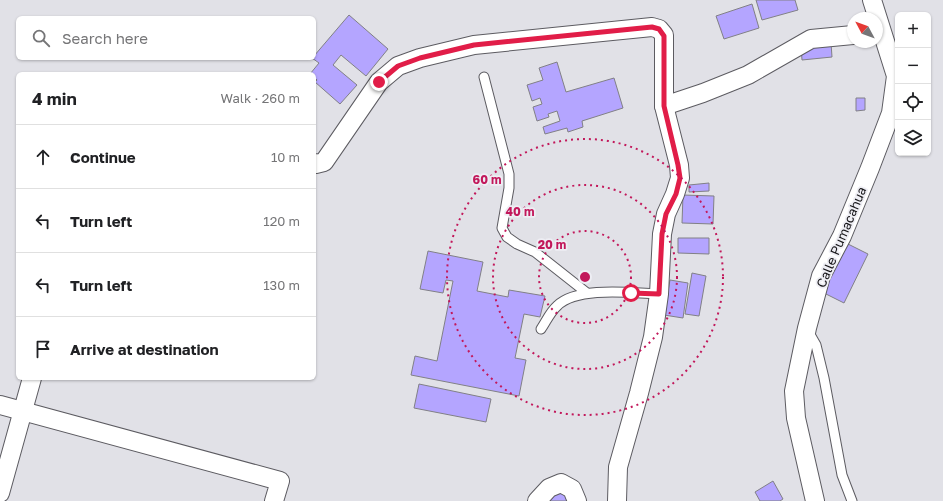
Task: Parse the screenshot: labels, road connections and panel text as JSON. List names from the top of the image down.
{
  "streets": {
    "street": ["Calle Pumacahua"]
  },
  "north": "top left",
  "page": {
    "map_buttons": ["+", "−"],
    "search": "Search here",
    "heading": ["4 min", "Walk · 260 m"],
    "list": [
      ["Continue", "10 m"],
      ["Turn left", "120 m"],
      ["Turn left", "130 m"],
      "Arrive at destination"
    ]
  },
  "rings": ["60 m", "40 m", "20 m"]
}
